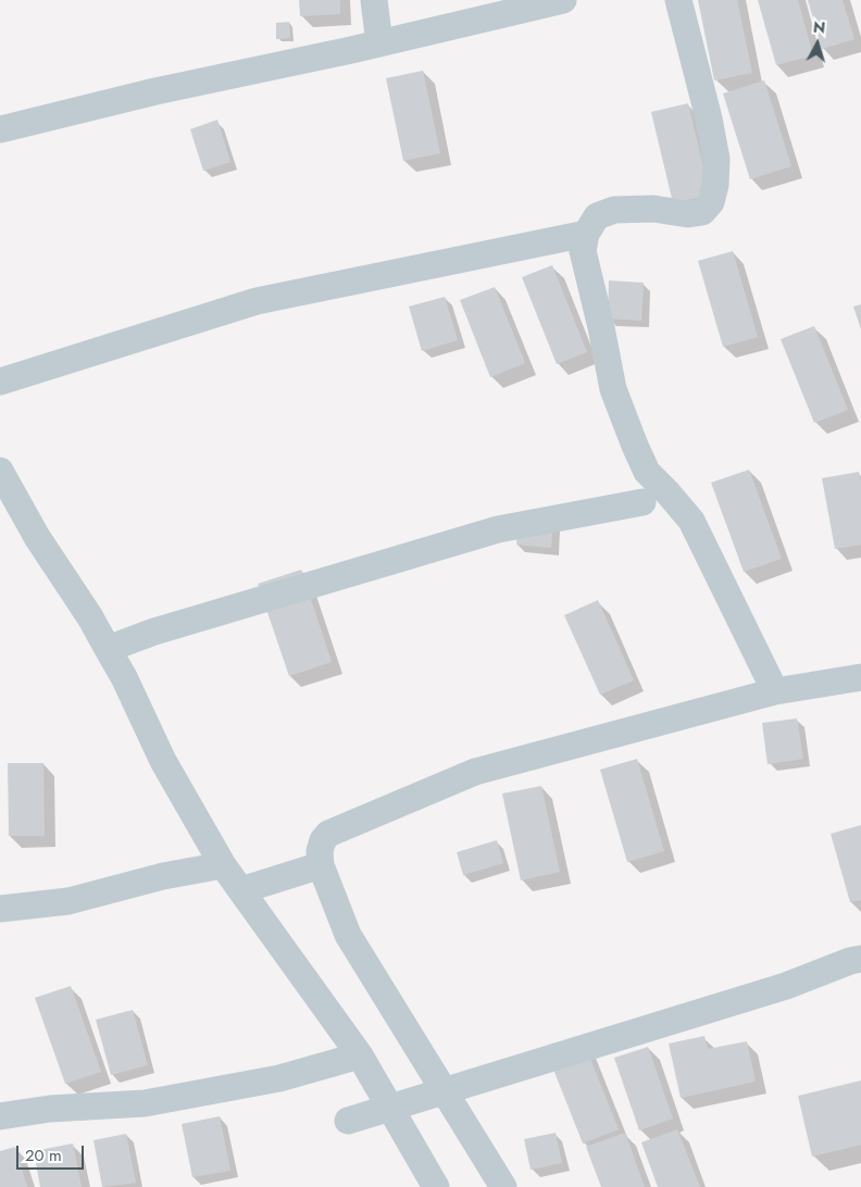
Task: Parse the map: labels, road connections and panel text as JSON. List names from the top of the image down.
{
  "scale_bar": "20 m",
  "north": "top"
}
